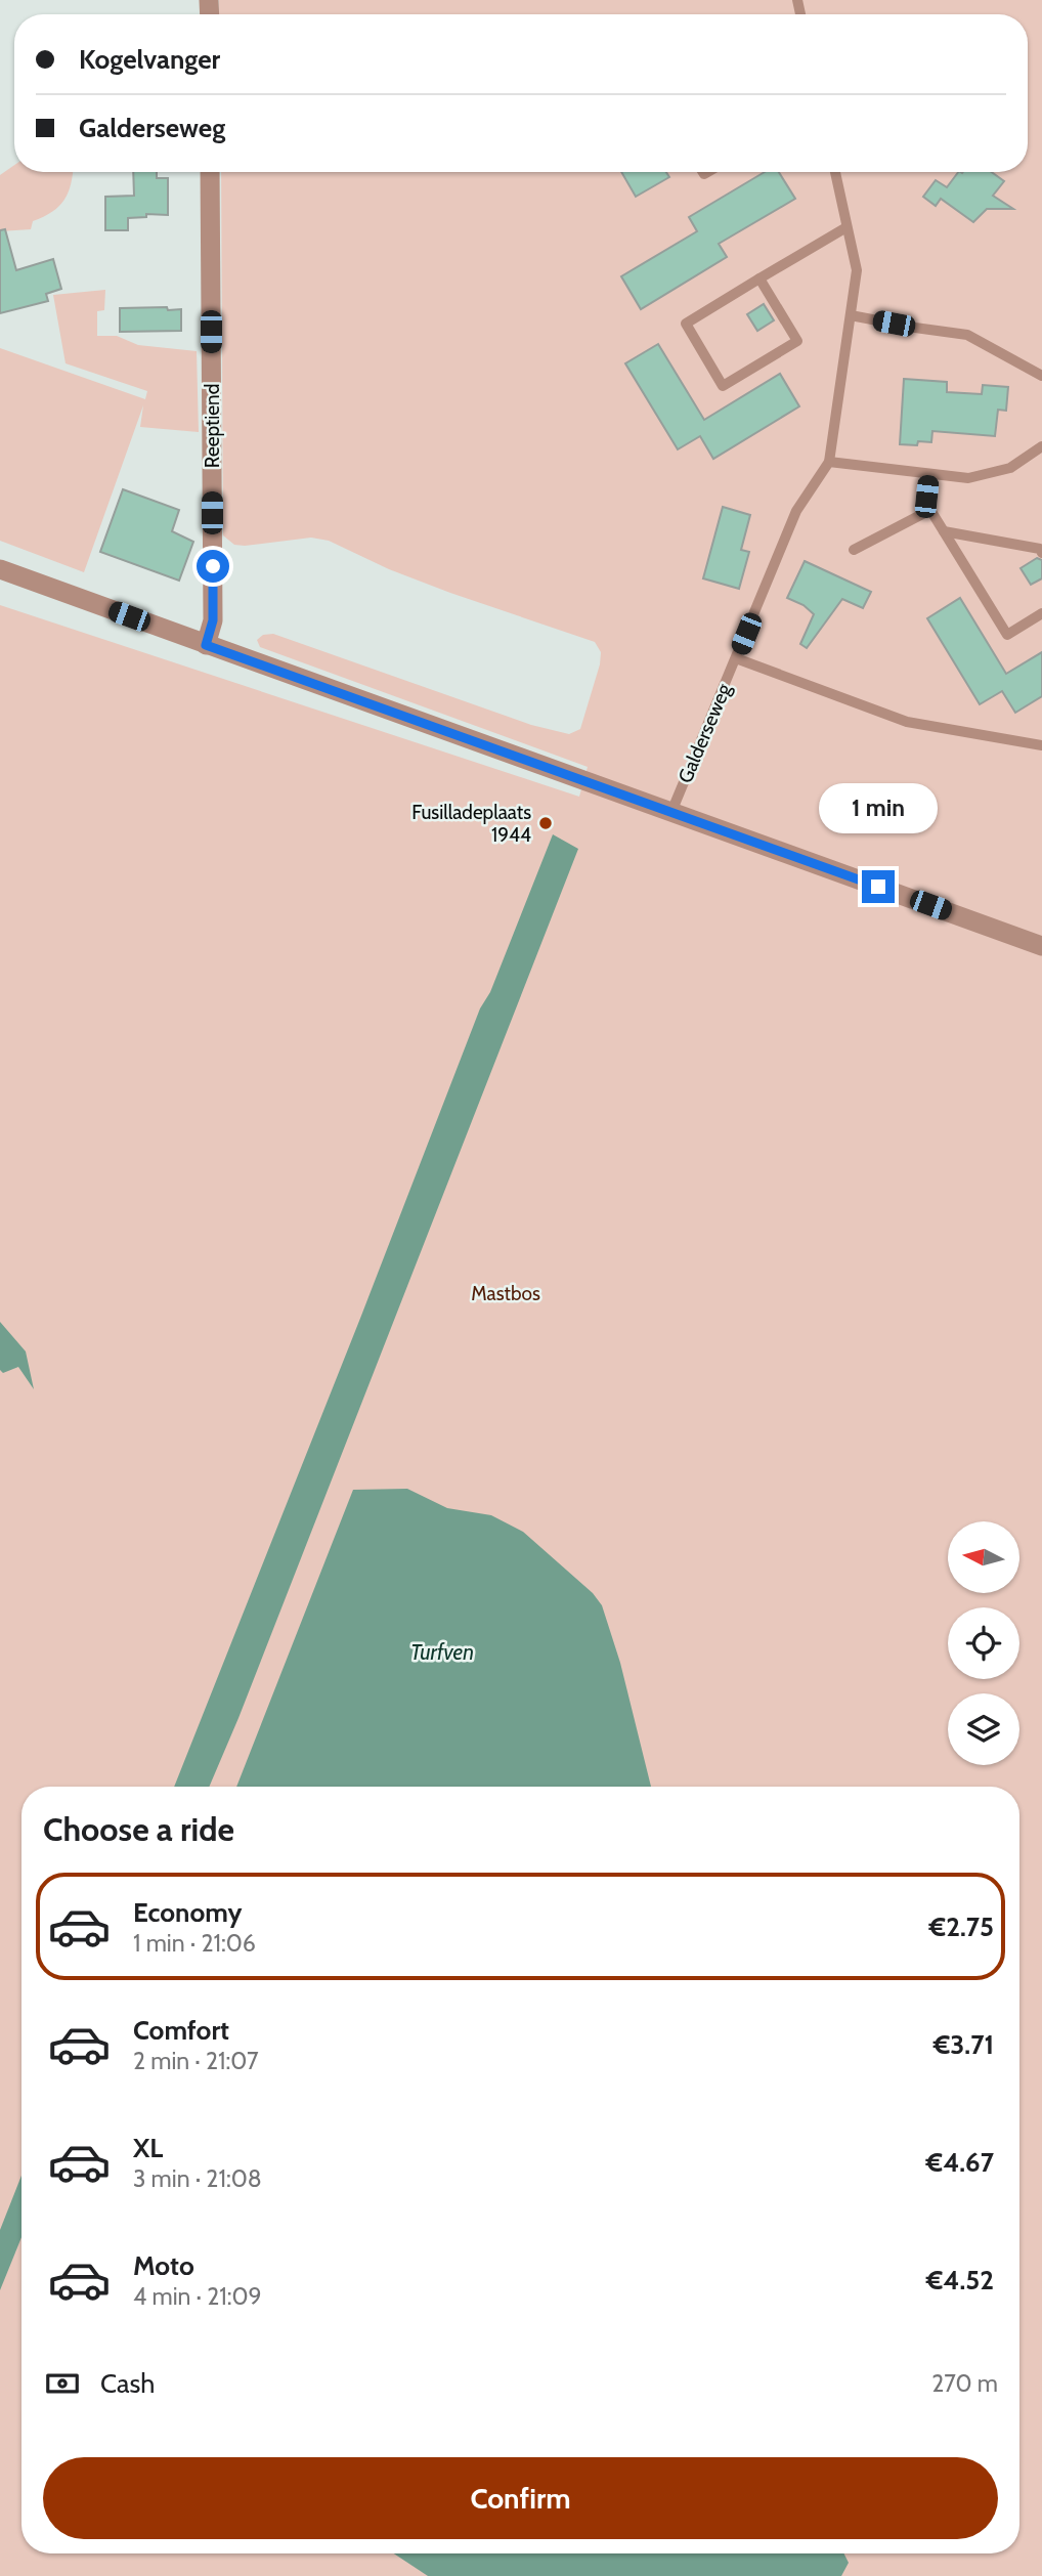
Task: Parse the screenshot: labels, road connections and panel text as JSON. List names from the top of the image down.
{
  "streets": {
    "street": ["Reeptiend"],
    "lane": ["Galderseweg"]
  },
  "water": ["Turfven"],
  "parks": ["Mastbos"],
  "places": ["Fusilladeplaats 1944"],
  "north": "left",
  "page": {
    "banner": ["Kogelvanger", "Galderseweg"],
    "bubble": "1 min",
    "heading": "Choose a ride",
    "list": [
      {
        "name": "Economy",
        "note": "1 min · 21:06",
        "value": "€2.75"
      },
      {
        "name": "Comfort",
        "note": "2 min · 21:07",
        "value": "€3.71"
      },
      {
        "name": "XL",
        "note": "3 min · 21:08",
        "value": "€4.67"
      },
      {
        "name": "Moto",
        "note": "4 min · 21:09",
        "value": "€4.52"
      }
    ],
    "pay": ["Cash", "270 m"],
    "buttons": "Confirm"
  }
}
